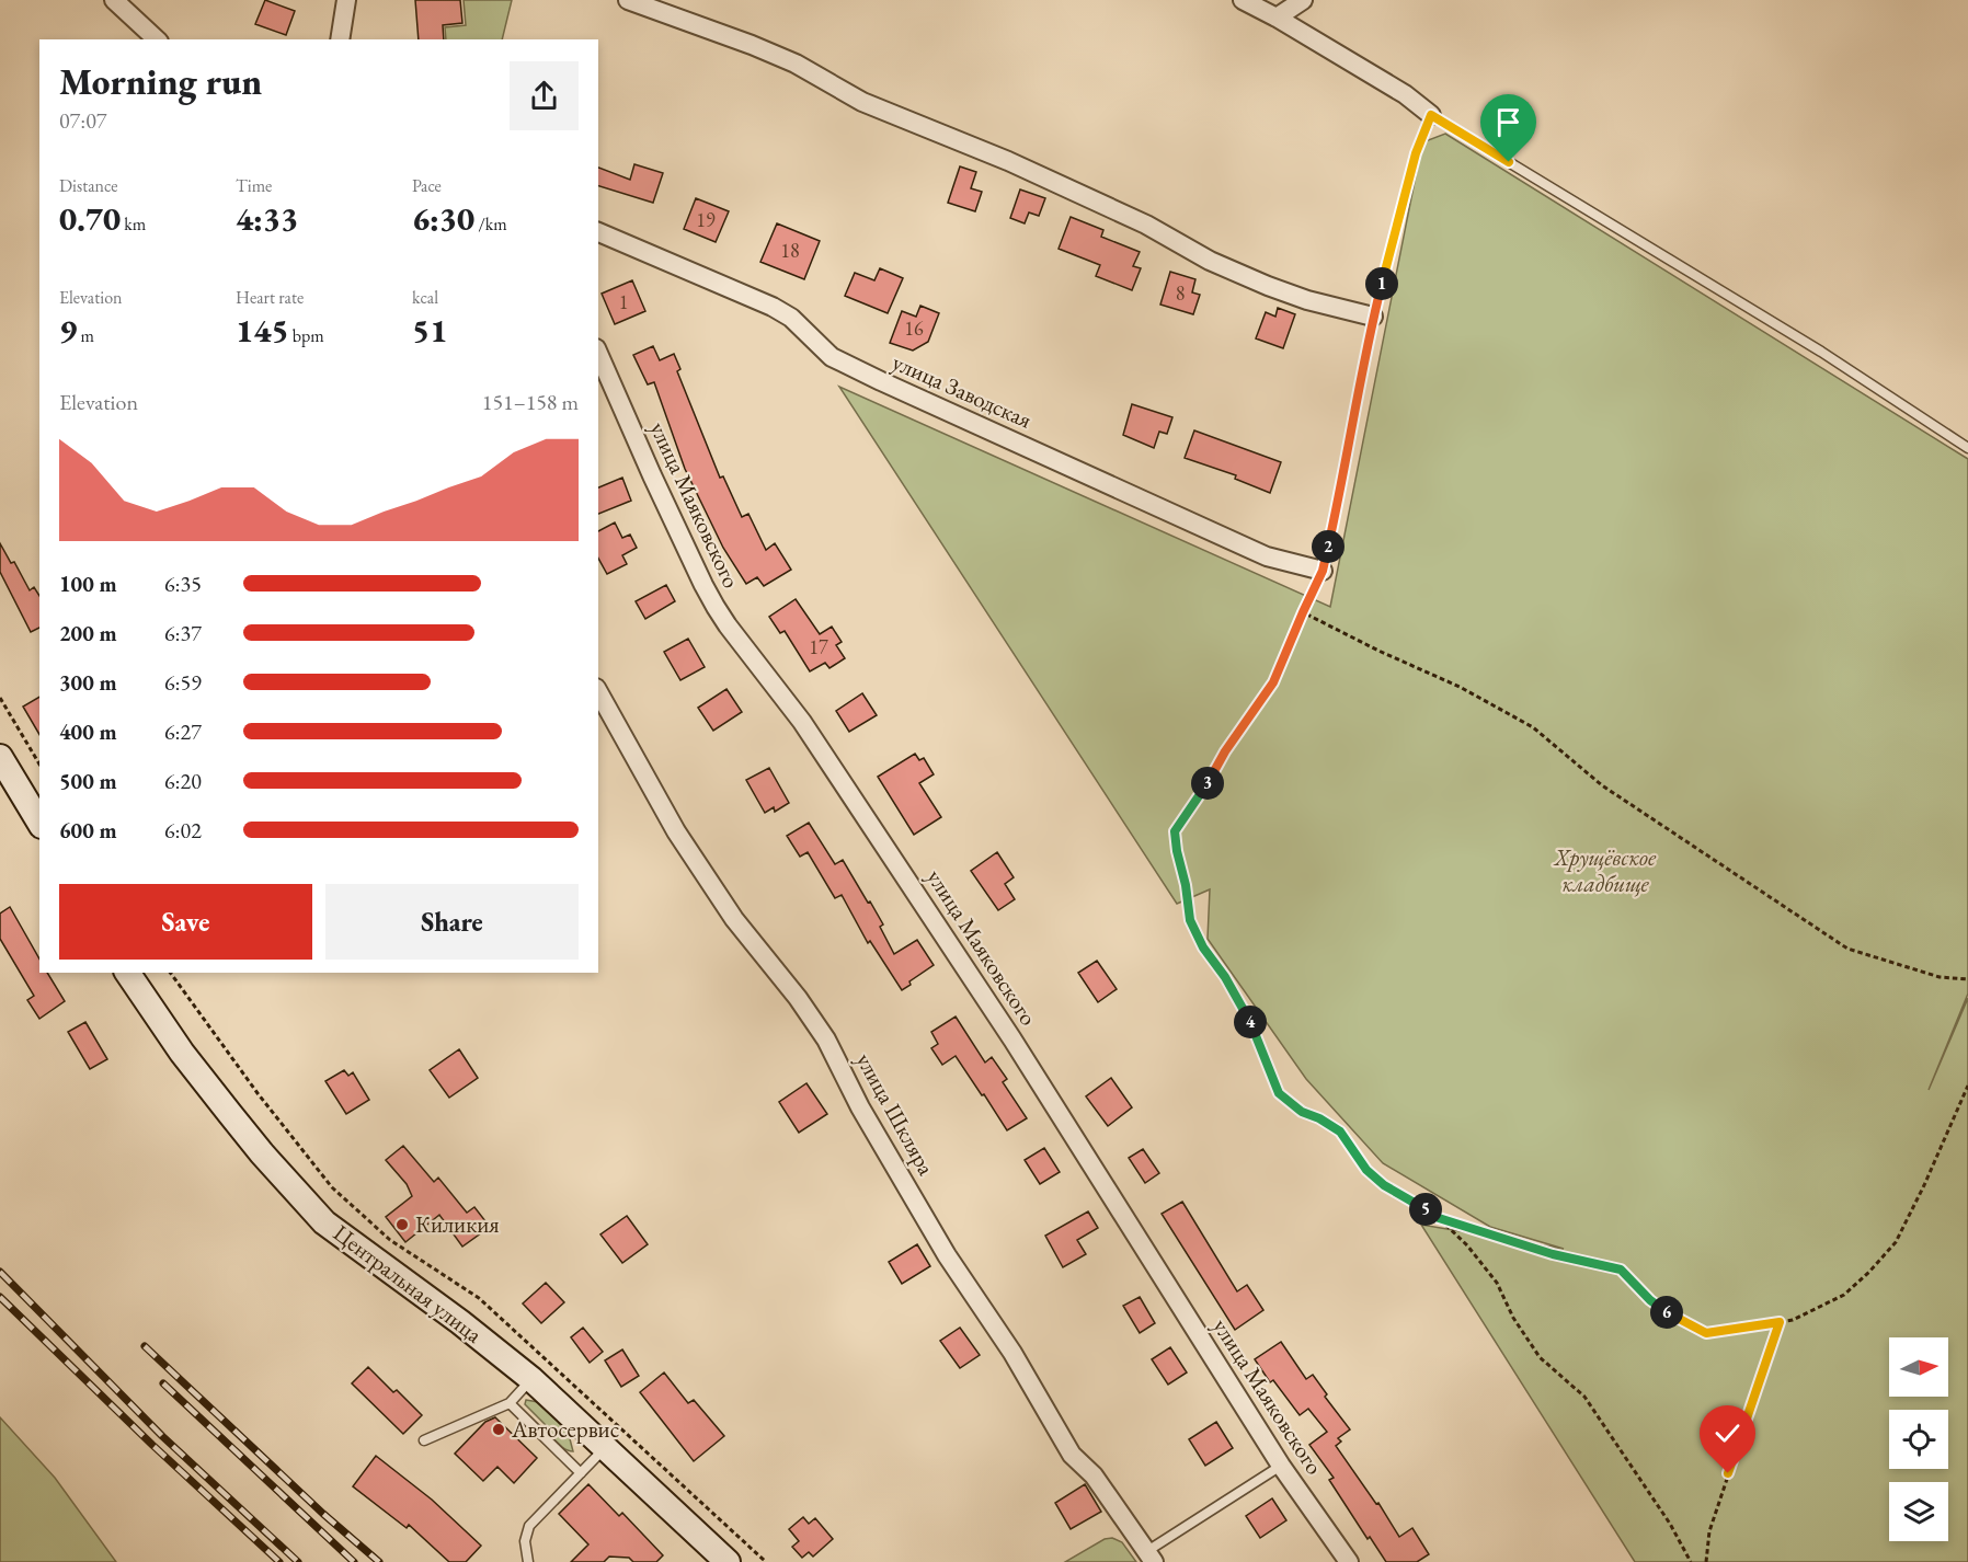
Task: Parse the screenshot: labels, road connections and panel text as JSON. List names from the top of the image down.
{
  "streets": {
    "main road": ["Центральная улица"],
    "street": ["улица Заводская", "улица Маяковского", "улица Шкляра"]
  },
  "parks": ["Хрущёвское кладбище"],
  "places": ["Киликия", "Автосервис"],
  "house_numbers": [
    "19",
    "18",
    "8",
    "1",
    "16",
    "17"
  ],
  "north": "right",
  "page": {
    "heading": ["Morning run", "07:07"],
    "stats": [
      ["Distance", "0.70 km"],
      ["Time", "4:33"],
      ["Pace", "6:30 /km"],
      ["Elevation", "9 m"],
      ["Heart rate", "145 bpm"],
      ["kcal", "51"]
    ],
    "pins": [
      "1",
      "2",
      "3",
      "4",
      "5",
      "6"
    ],
    "chart": ["Elevation", "151–158 m"],
    "list": [
      {
        "name": "100 m",
        "note": "6:35"
      },
      {
        "name": "200 m",
        "note": "6:37"
      },
      {
        "name": "300 m",
        "note": "6:59"
      },
      {
        "name": "400 m",
        "note": "6:27"
      },
      {
        "name": "500 m",
        "note": "6:20"
      },
      {
        "name": "600 m",
        "note": "6:02"
      }
    ],
    "buttons": ["Save", "Share"]
  }
}
